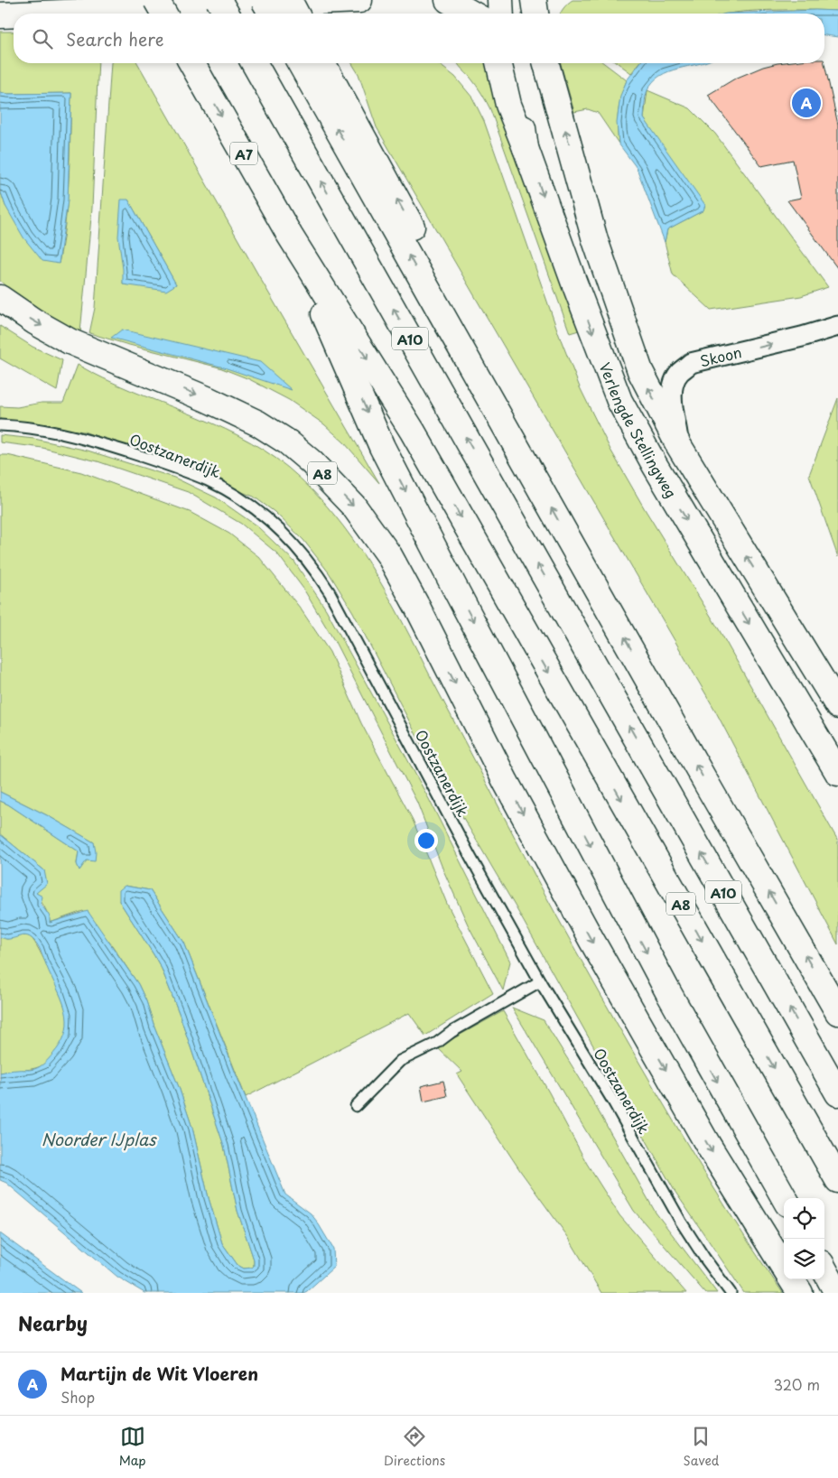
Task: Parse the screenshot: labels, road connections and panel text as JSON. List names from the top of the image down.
{
  "streets": {
    "main road": [
      "A7",
      "A10",
      "Verlengde Stellingweg",
      "A8"
    ],
    "street": ["Skoon"],
    "lane": ["Oostzanerdijk"]
  },
  "crossings": [
    ["A7", "A8"],
    ["Skoon", "Verlengde Stellingweg"]
  ],
  "one_way": ["Skoon"],
  "water": ["Noorder IJplas"],
  "page": {
    "search": "Search here",
    "pins": "A",
    "heading": "Nearby",
    "list": [
      {
        "mark": "A",
        "name": "Martijn de Wit Vloeren",
        "note": "Shop",
        "value": "320 m"
      }
    ],
    "nav": ["Map", "Directions", "Saved"]
  }
}
